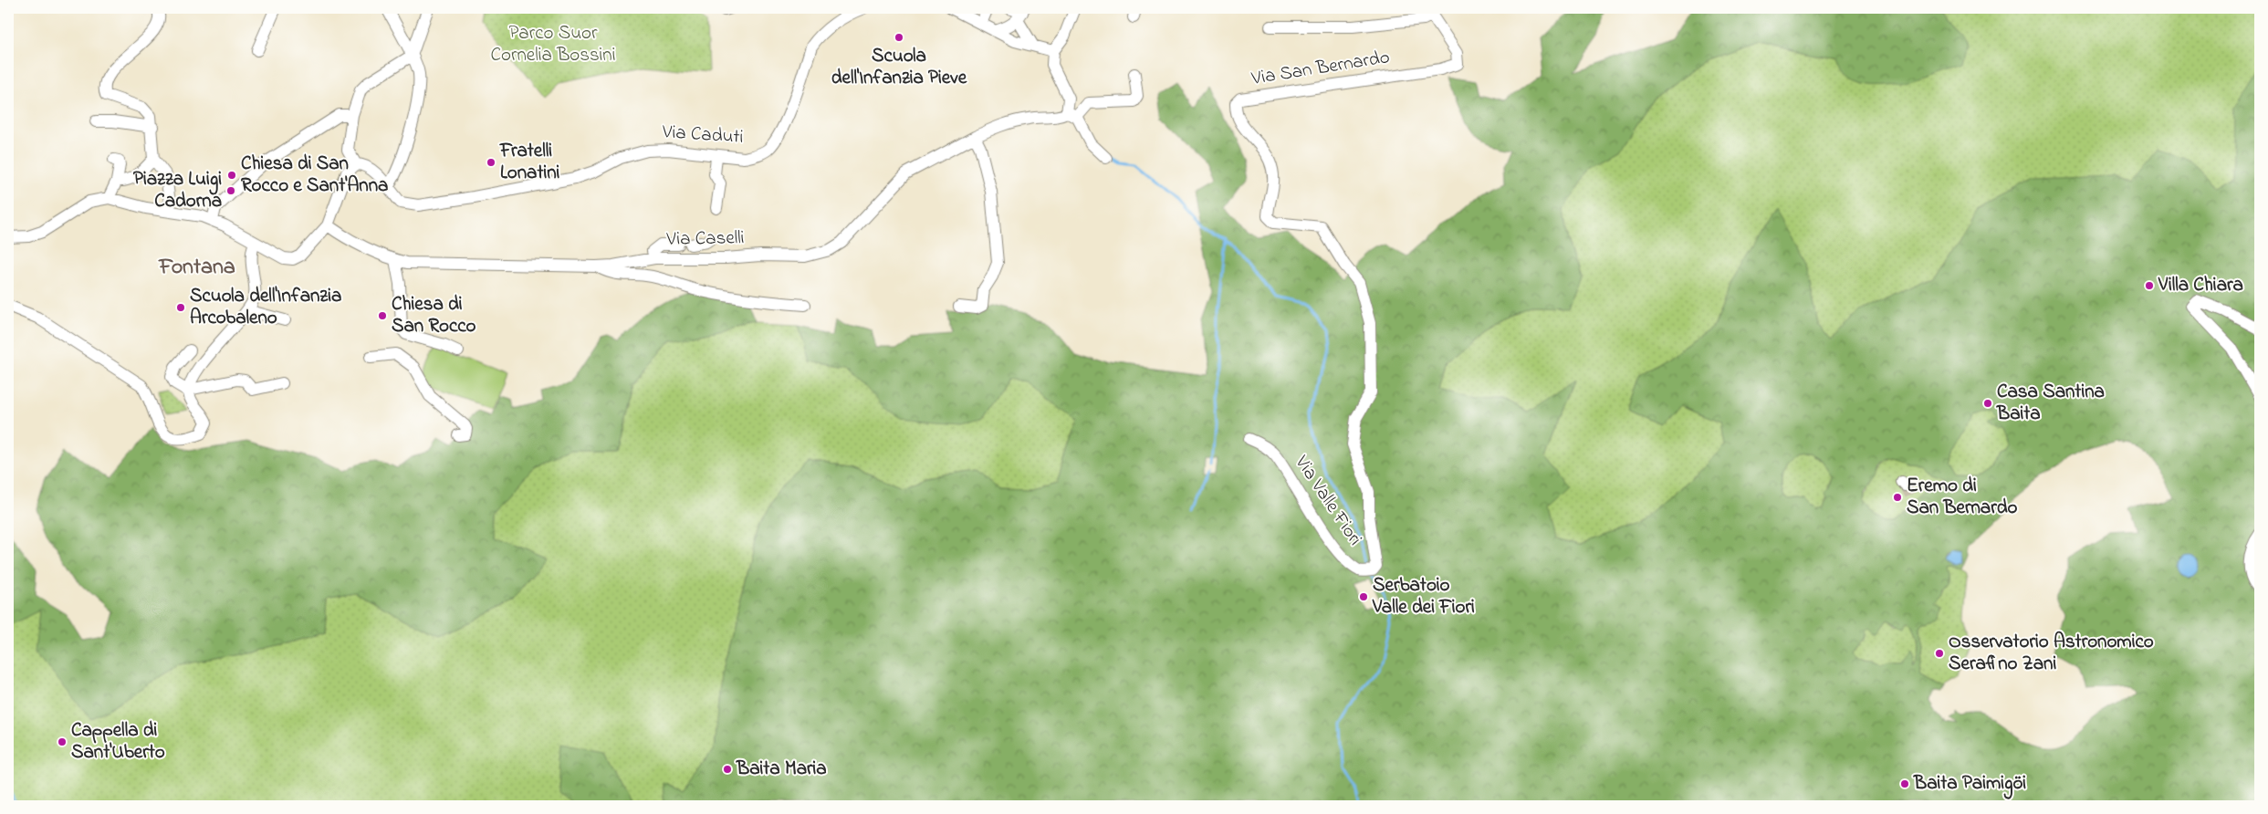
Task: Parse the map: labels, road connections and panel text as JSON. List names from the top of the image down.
{
  "streets": {
    "street": [
      "Via San Bernardo",
      "Via Caduti",
      "Via Caselli",
      "Via Valle Fiori"
    ]
  },
  "crossings": [
    ["Via San Bernardo", "Via Valle Fiori"]
  ],
  "districts": ["Fontana"],
  "parks": ["Parco Suor Cornelia Bossini"],
  "places": [
    "Scuola dell'Infanzia Pieve",
    "Fratelli Lonatini",
    "Chiesa di San Rocco e Sant'Anna",
    "Piazza Luigi Cadorna",
    "Villa Chiara",
    "Scuola dell'Infanzia Arcobaleno",
    "Chiesa di San Rocco",
    "Casa Santina Baita",
    "Eremo di San Bernardo",
    "Serbatoio Valle dei Fiori",
    "Osservatorio Astronomico Serafino Zani",
    "Cappella di Sant'Uberto",
    "Baita Maria",
    "Baita Paimigöi"
  ]
}
